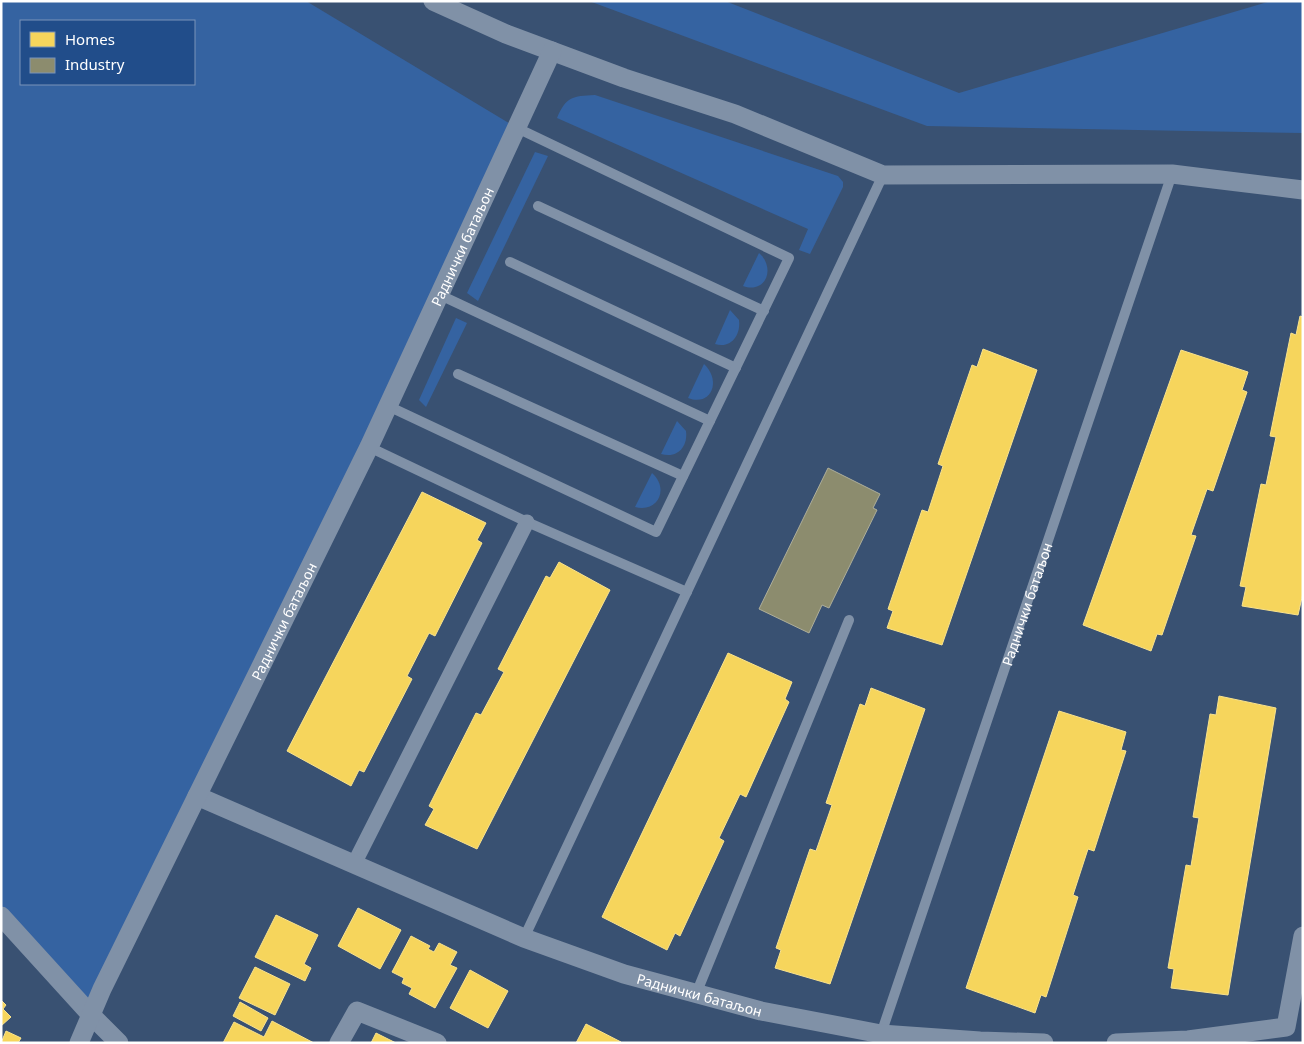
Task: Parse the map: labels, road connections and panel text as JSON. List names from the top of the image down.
{
  "streets": {
    "street": ["Раднички батаљон"]
  },
  "legend": ["Homes", "Industry"]
}
